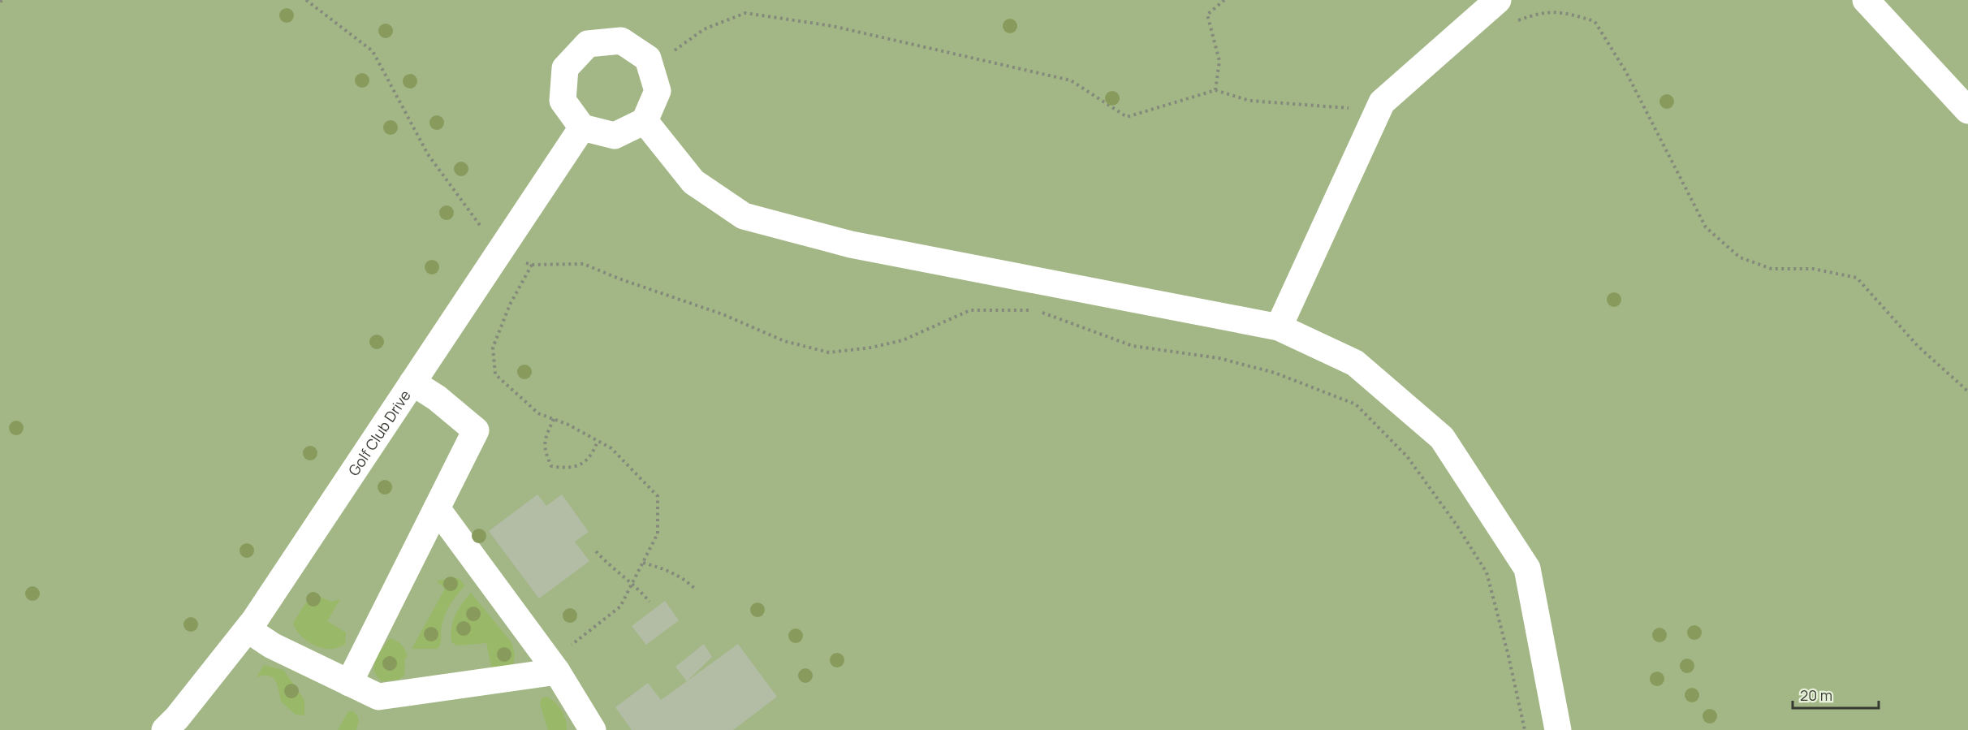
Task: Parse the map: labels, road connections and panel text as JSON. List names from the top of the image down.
{
  "streets": {
    "street": ["Golf Club Drive"]
  },
  "scale_bar": "20 m"
}
